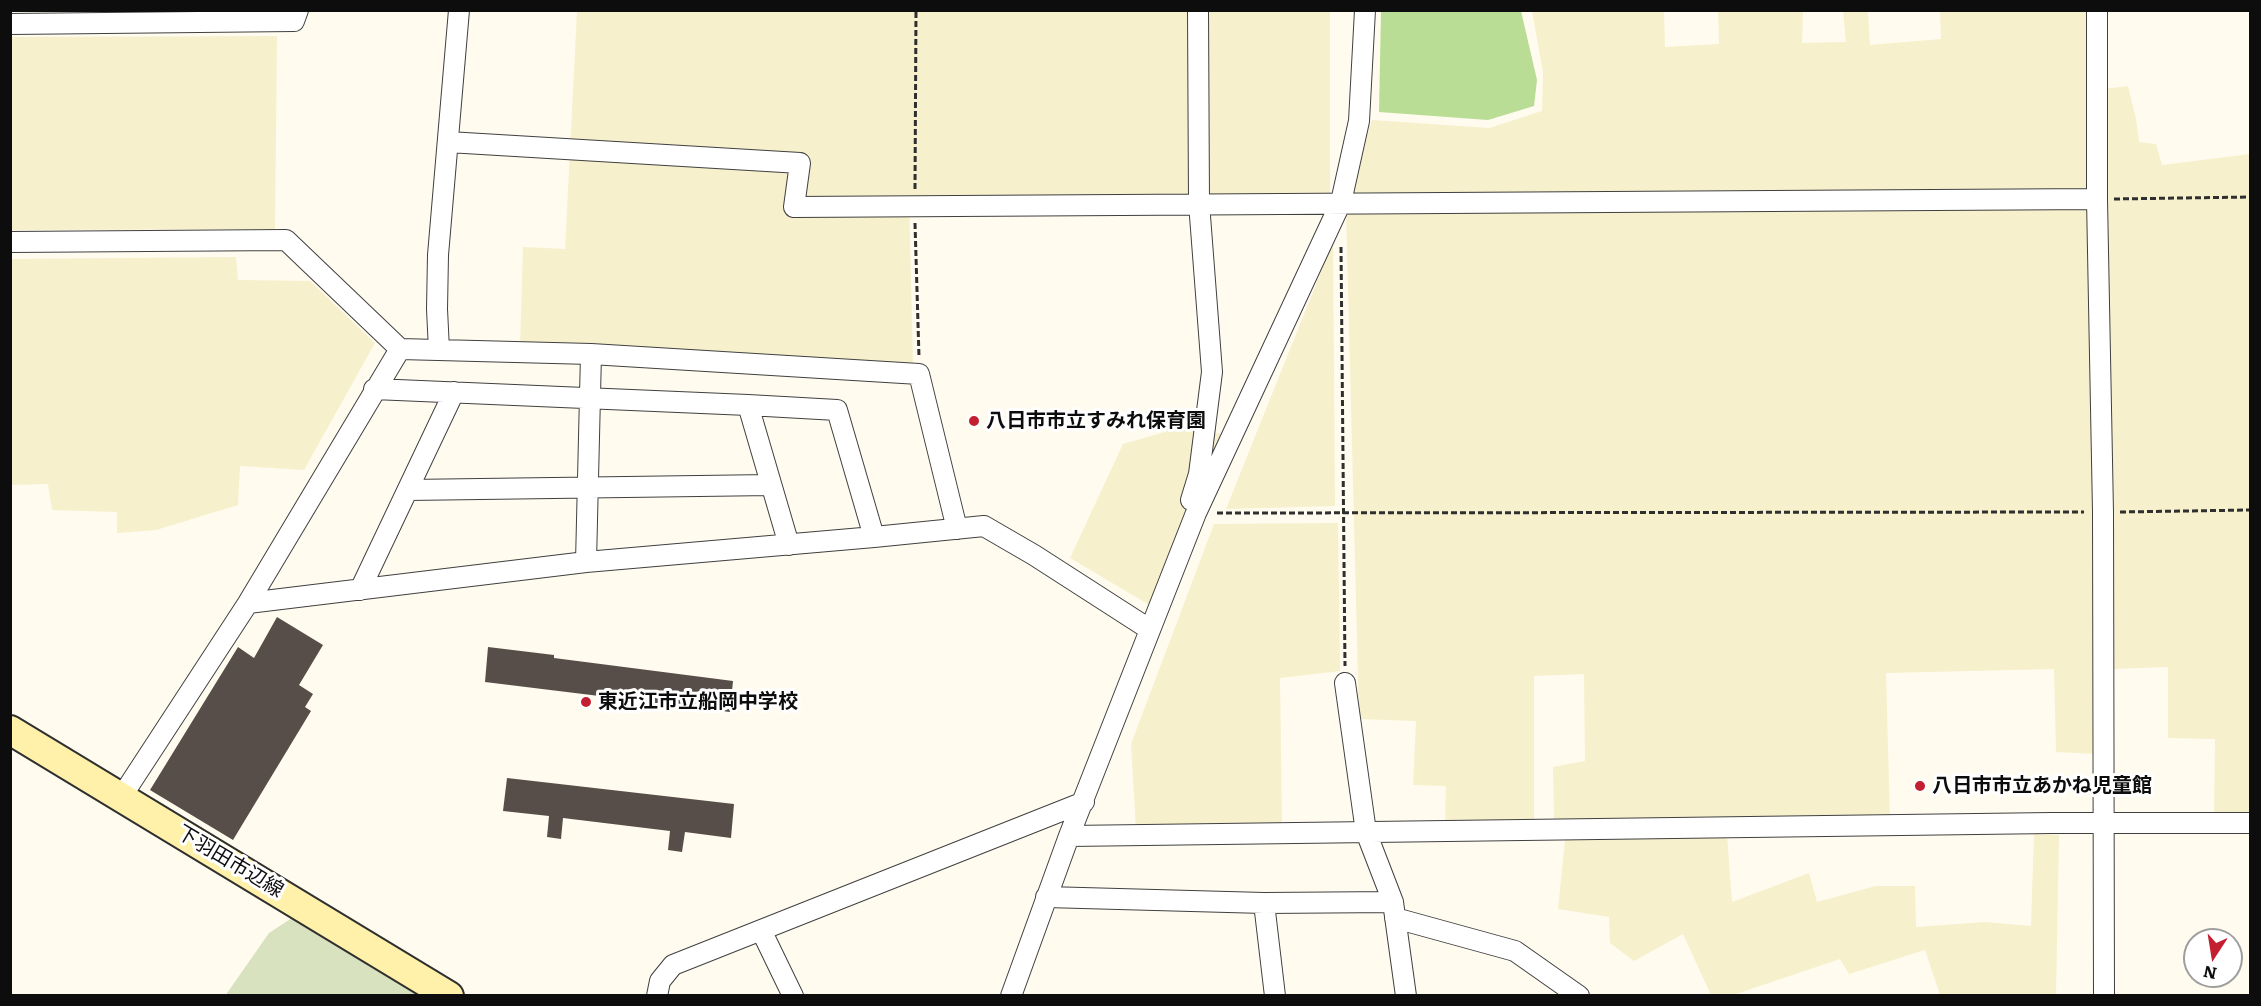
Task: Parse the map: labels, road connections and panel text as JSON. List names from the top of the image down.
{
  "streets": {
    "main road": ["下羽田市辺線"]
  },
  "places": ["八日市市立すみれ保育園", "東近江市立船岡中学校", "八日市市立あかね児童館"],
  "north": "bottom"
}
